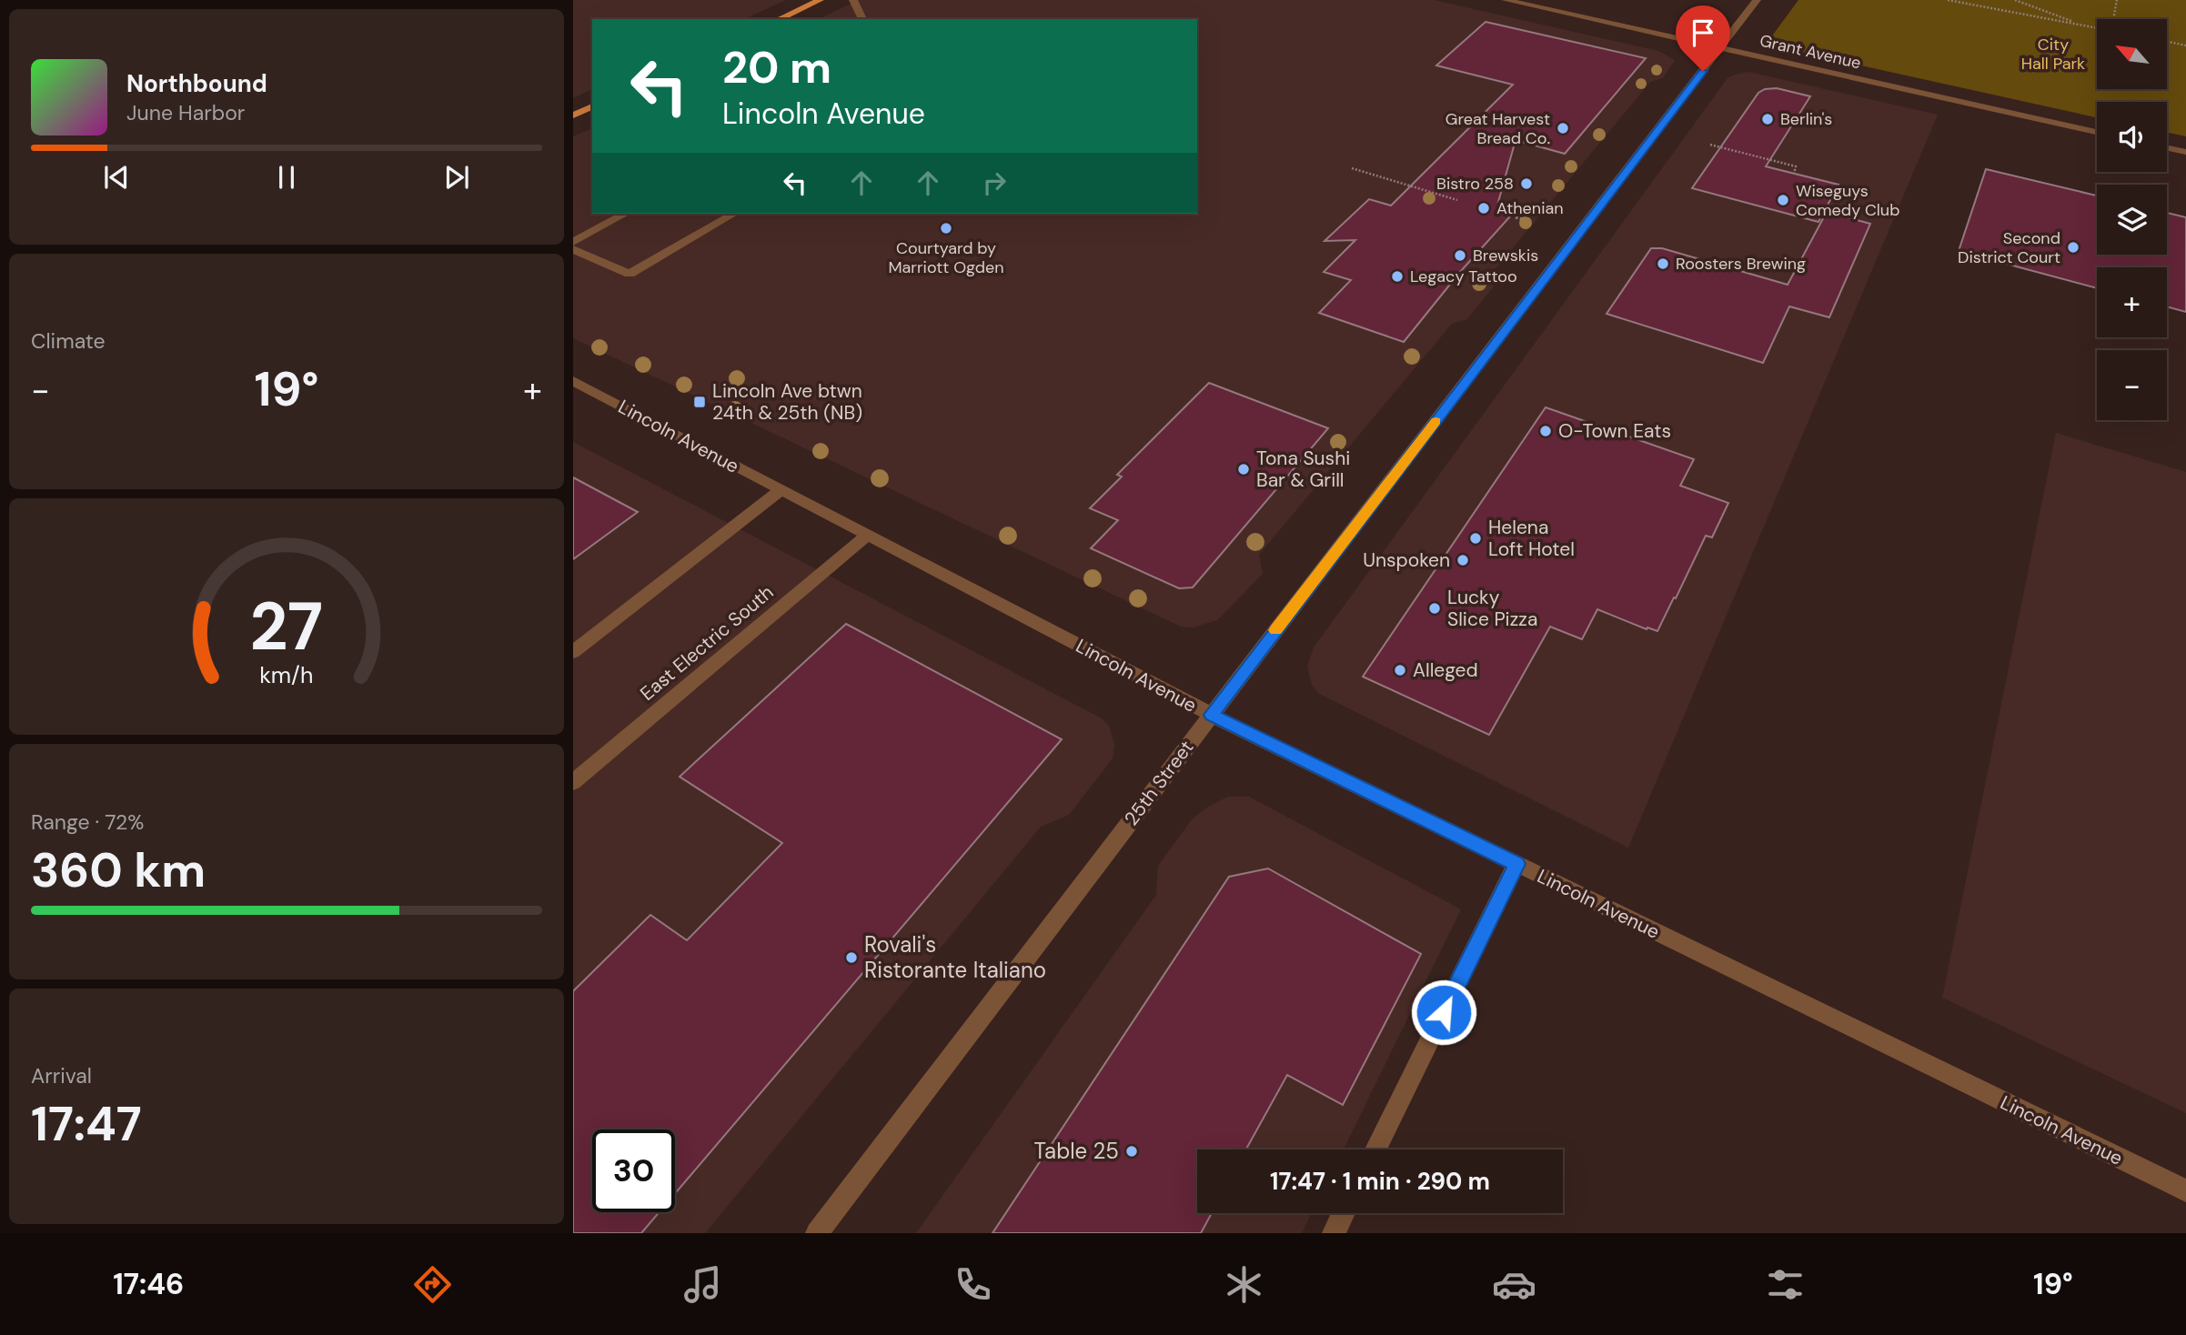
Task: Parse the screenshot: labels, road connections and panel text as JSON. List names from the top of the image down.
{
  "streets": {
    "street": [
      "Grant Avenue",
      "Lincoln Avenue",
      "East Electric South",
      "25th Street"
    ]
  },
  "crossings": [
    ["Grant Avenue", "25th Street"],
    ["Lincoln Avenue", "East Electric South"],
    ["Lincoln Avenue", "25th Street"]
  ],
  "parks": ["City Hall Park"],
  "places": {
    "other": [
      "Berlin's",
      "Great Harvest Bread Co.",
      "Bistro 258",
      "Wiseguys Comedy Club",
      "Athenian",
      "Courtyard by Marriott Ogden",
      "Second District Court",
      "Brewskis",
      "Roosters Brewing",
      "Legacy Tattoo",
      "O-Town Eats",
      "Tona Sushi Bar & Grill",
      "Helena Loft Hotel",
      "Unspoken",
      "Lucky Slice Pizza",
      "Alleged",
      "Rovali's Ristorante Italiano",
      "Table 25"
    ],
    "transit": ["Lincoln Ave btwn 24th & 25th (NB)"]
  },
  "north": "top left",
  "page": {
    "map_buttons": ["+", "−"],
    "turn": ["20 m", "Lincoln Avenue"],
    "song": ["Northbound", "June Harbor"],
    "tile": [
      "Climate",
      ["Range · 72%", "360 km"],
      ["Arrival", "17:47"]
    ],
    "heat": ["−", "19°", "+"],
    "limit": "30",
    "trip": "17:47 · 1 min · 290 m",
    "tabs": ["17:46", "19°"],
    "gauge": ["27", "km/h"]
  }
}
